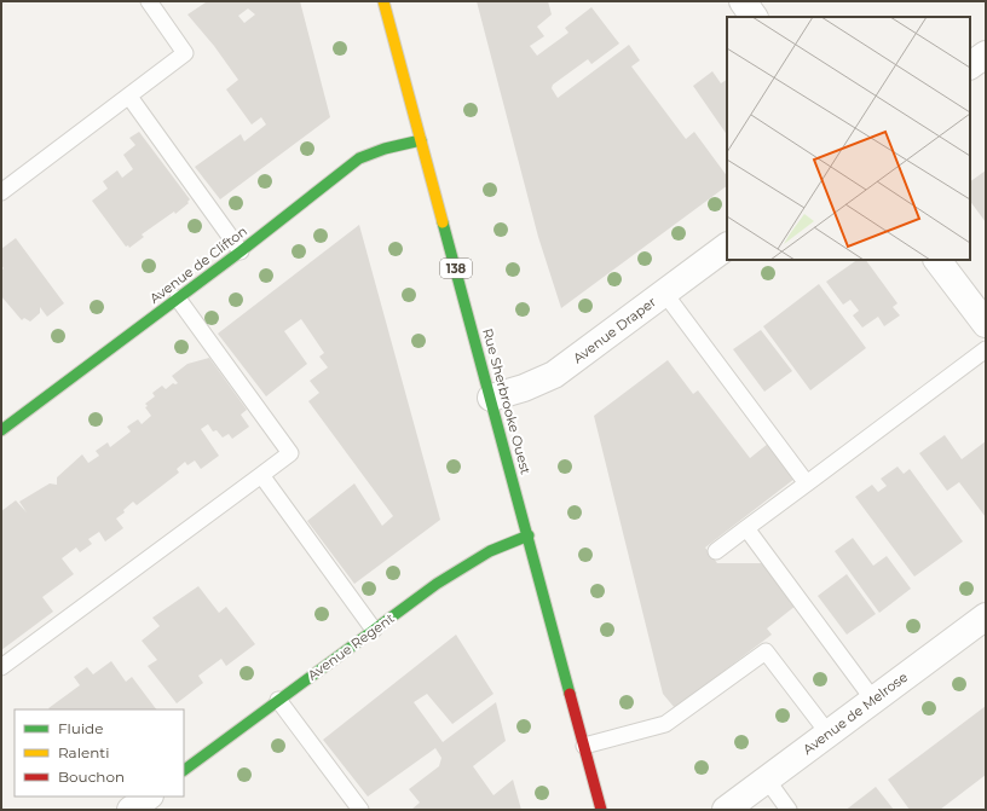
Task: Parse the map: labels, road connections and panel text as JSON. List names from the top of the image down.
{
  "streets": {
    "street": [
      "Avenue de Clifton",
      "138",
      "Avenue Draper",
      "Rue Sherbrooke Ouest",
      "Avenue Regent",
      "Avenue de Melrose"
    ]
  },
  "crossings": [
    ["Avenue de Clifton", "Rue Sherbrooke Ouest"],
    ["Avenue Draper", "Rue Sherbrooke Ouest"],
    ["Rue Sherbrooke Ouest", "Avenue Regent"]
  ],
  "legend": ["Fluide", "Ralenti", "Bouchon"]
}
